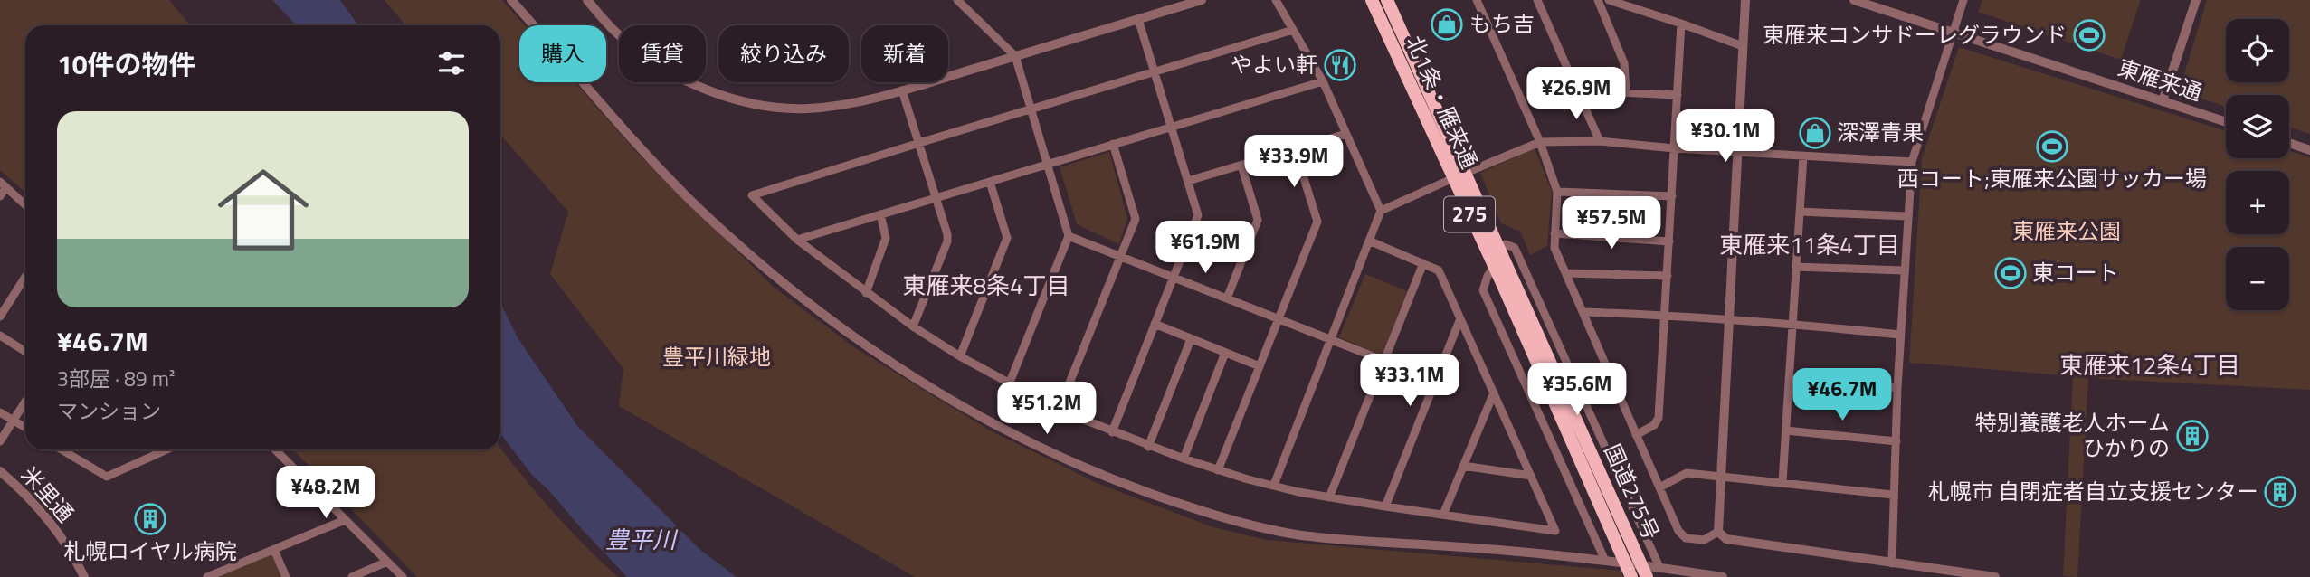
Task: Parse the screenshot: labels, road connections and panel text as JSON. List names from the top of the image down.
{
  "streets": {
    "highway": ["北1条・雁来通", "275", "国道275号"],
    "street": ["東雁来通", "米里通"]
  },
  "crossings": [
    ["北1条・雁来通", "国道275号"]
  ],
  "districts": ["東雁来11条4丁目", "東雁来8条4丁目", "東雁来12条4丁目"],
  "water": ["豊平川"],
  "parks": ["東雁来公園", "豊平川緑地"],
  "places": {
    "shop": ["もち吉", "深澤青果"],
    "sports": ["東雁来コンサドーレグラウンド", "西コート;東雁来公園サッカー場", "東コート"],
    "restaurant": ["やよい軒"],
    "building": ["特別養護老人ホーム ひかりの", "札幌市 自閉症者自立支援センター", "札幌ロイヤル病院"]
  },
  "page": {
    "map_buttons": ["+", "−"],
    "chip": [
      "購入",
      "賃貸",
      "絞り込み",
      "新着"
    ],
    "heading": "10件の物件",
    "price": [
      "¥26.9M",
      "¥30.1M",
      "¥33.9M",
      "¥57.5M",
      "¥61.9M",
      "¥33.1M",
      "¥35.6M",
      "¥46.7M",
      "¥51.2M",
      "¥48.2M"
    ],
    "list": [
      {
        "name": "¥46.7M",
        "note": "3部屋 · 89 m² · マンション"
      }
    ]
  }
}
